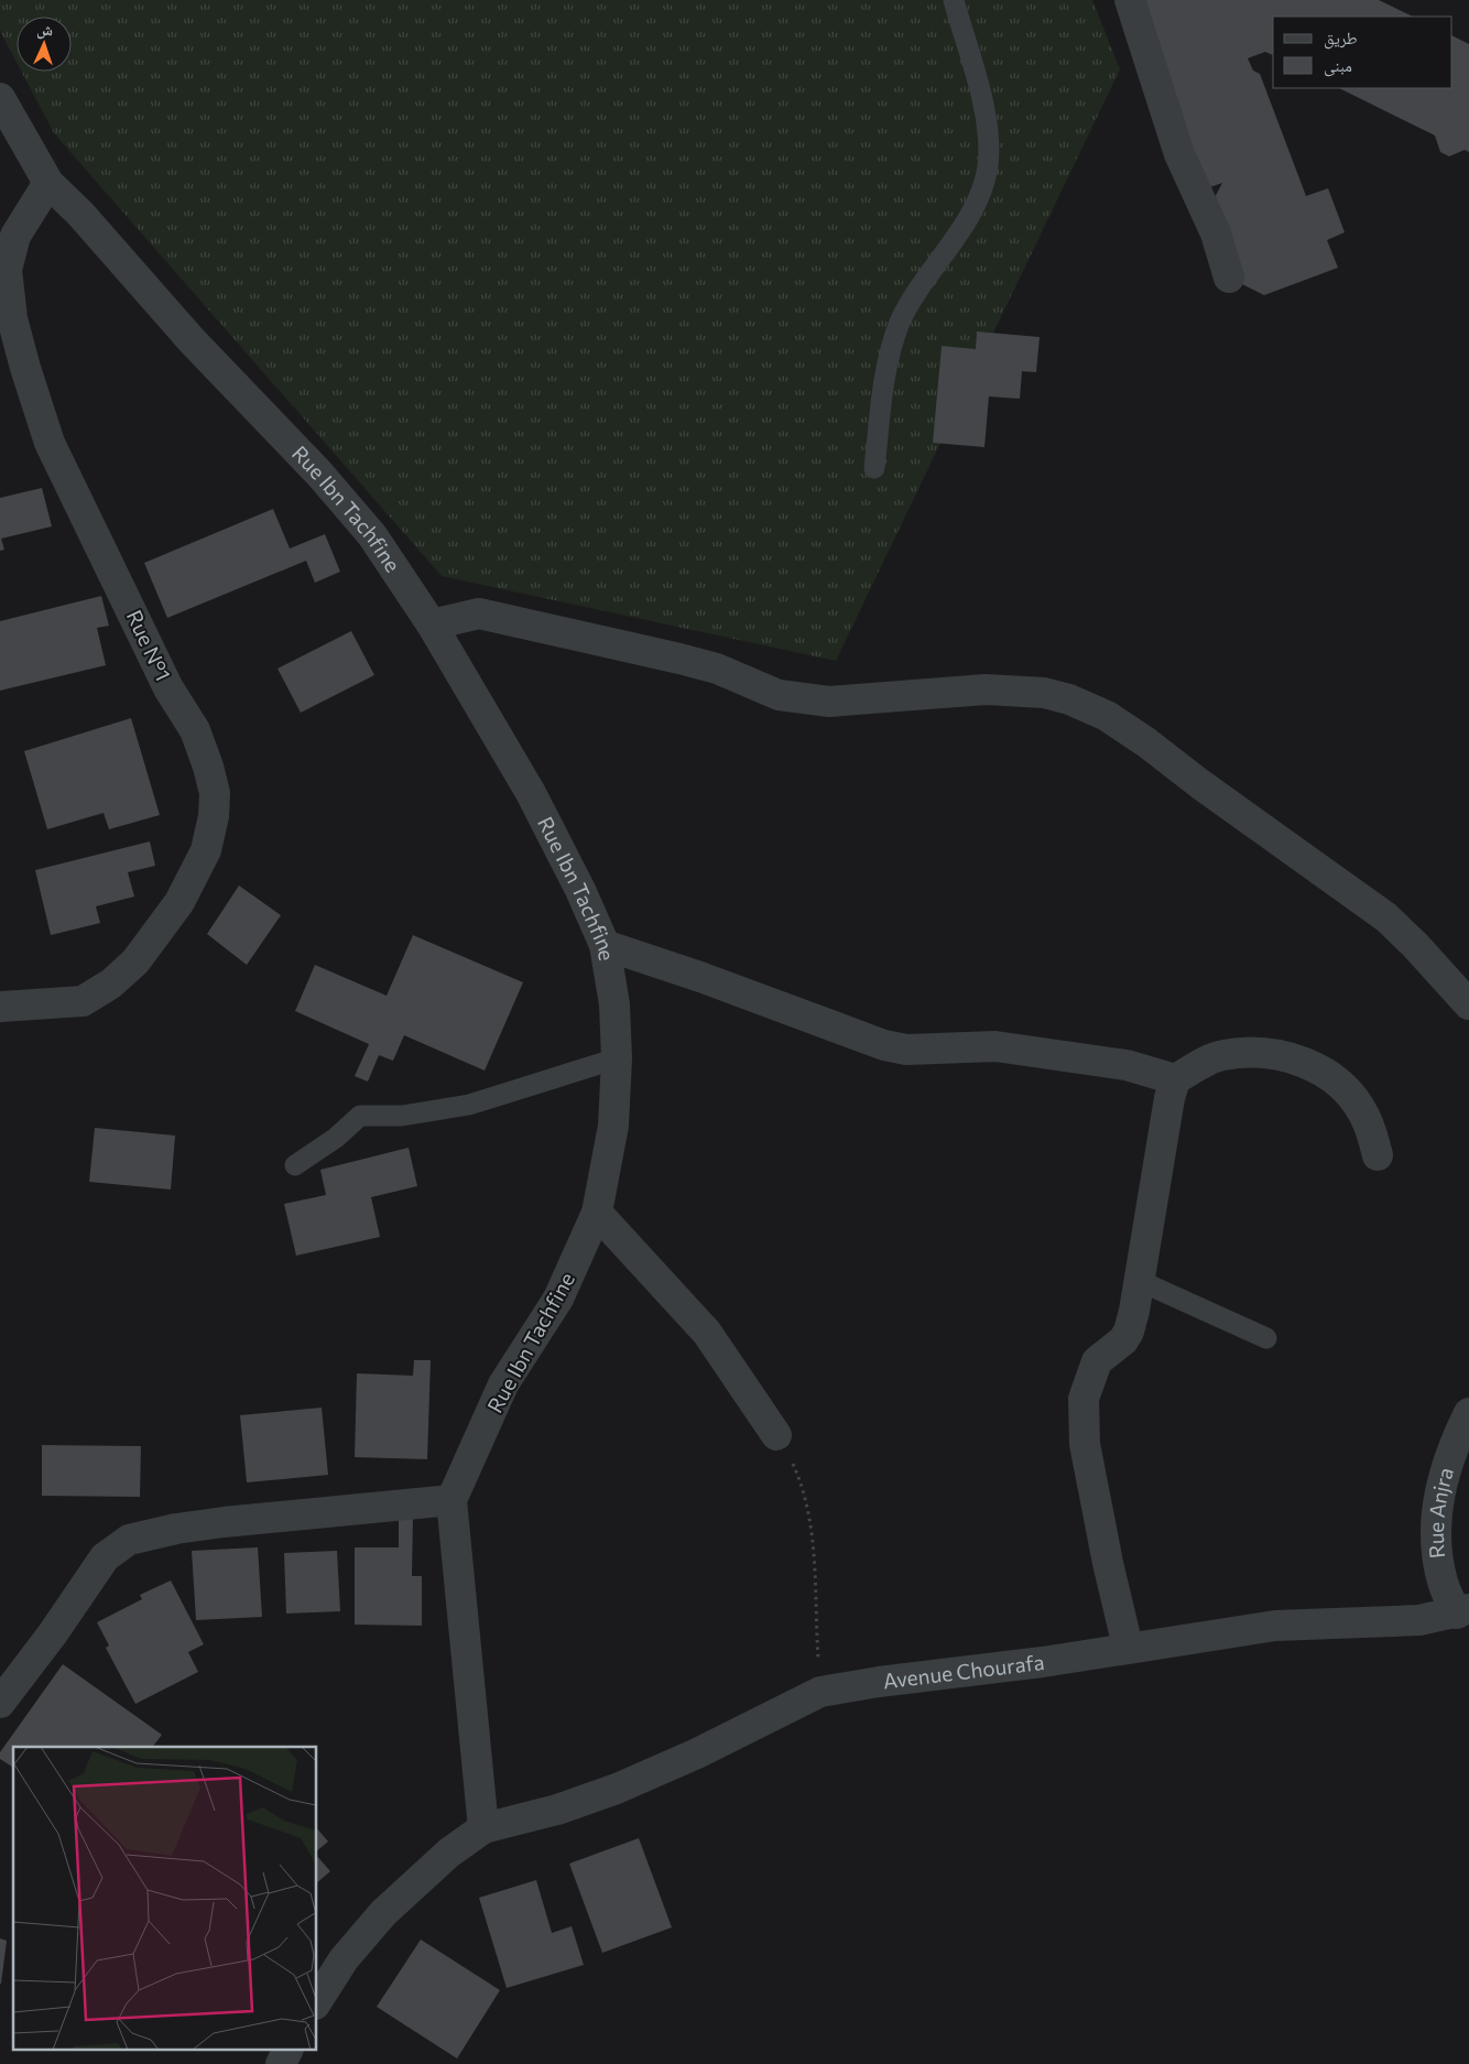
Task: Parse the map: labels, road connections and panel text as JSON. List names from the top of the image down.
{
  "streets": {
    "street": [
      "Rue Ibn Tachfine",
      "Rue N°1",
      "Rue Anjra",
      "Avenue Chourafa"
    ]
  },
  "crossings": [
    ["Rue Ibn Tachfine", "Rue N°1"],
    ["Rue Ibn Tachfine", "Avenue Chourafa"],
    ["Rue Anjra", "Avenue Chourafa"]
  ],
  "legend": ["طريق", "مبنى"],
  "north": "top"
}
